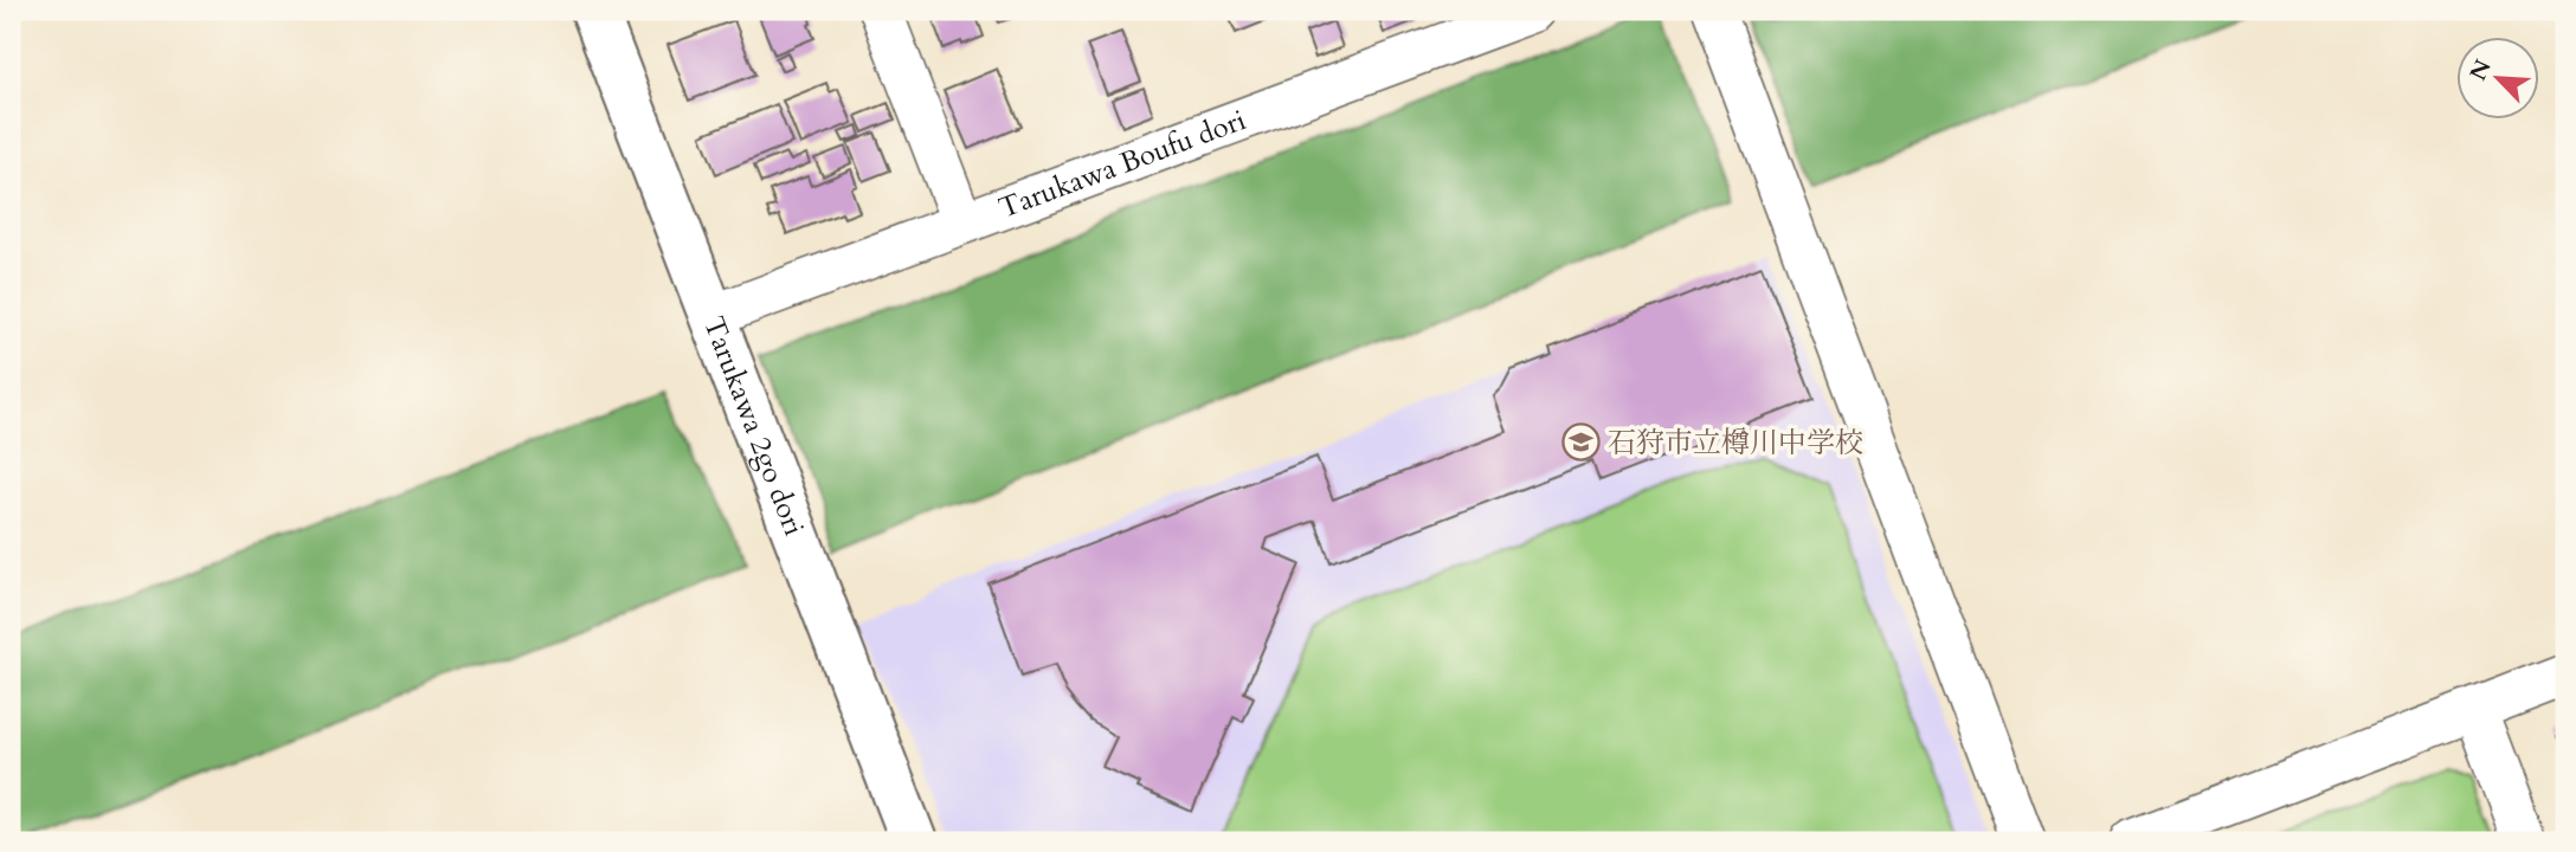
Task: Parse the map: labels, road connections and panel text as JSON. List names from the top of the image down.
{
  "streets": {
    "street": ["Tarukawa Boufu dori", "Tarukawa 2go dori"]
  },
  "crossings": [
    ["Tarukawa Boufu dori", "Tarukawa 2go dori"]
  ],
  "places": {
    "school or university": ["石狩市立樽川中学校"]
  },
  "north": "top left"
}
